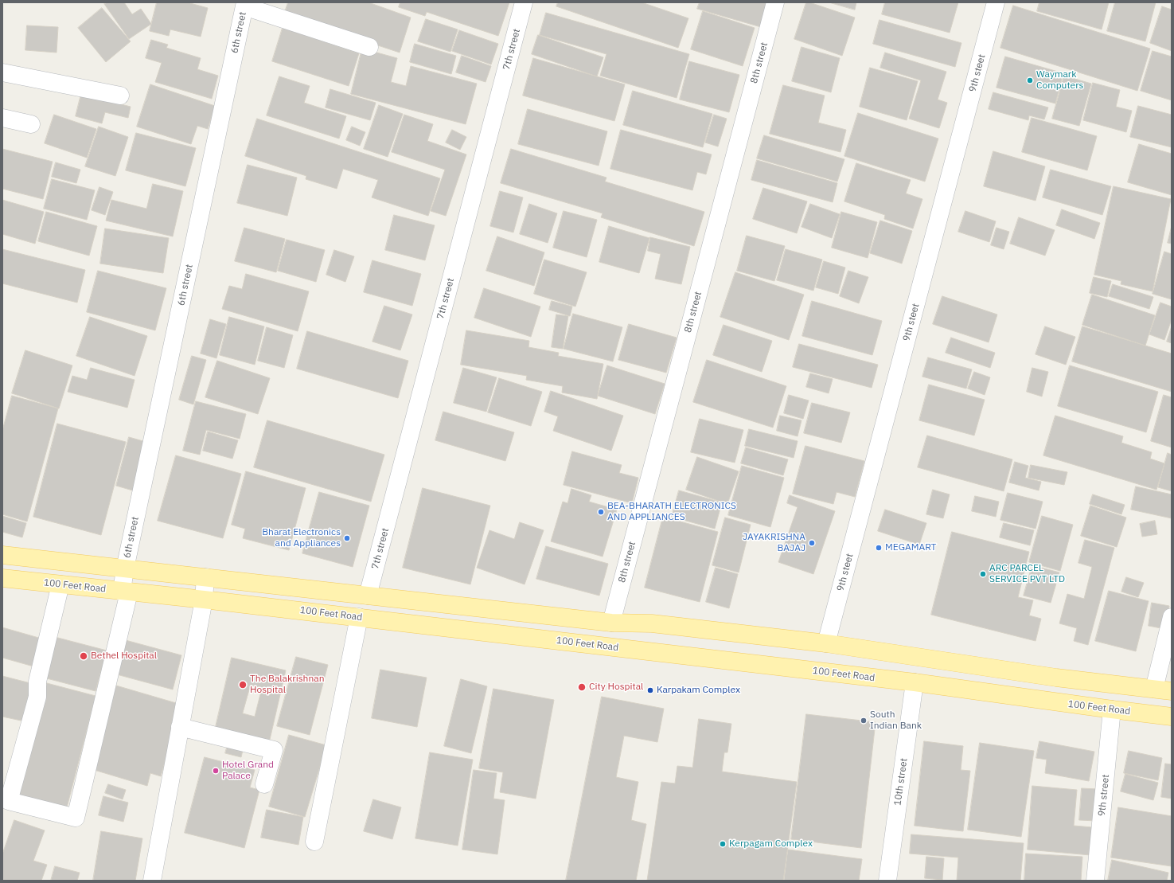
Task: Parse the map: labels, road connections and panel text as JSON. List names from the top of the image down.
{
  "streets": {
    "main road": ["100 Feet Road"],
    "street": [
      "6th street",
      "7th street",
      "8th street",
      "9th steet",
      "10th street",
      "9th street"
    ]
  },
  "crossings": [
    ["6th street", "100 Feet Road"],
    ["100 Feet Road", "10th street"],
    ["100 Feet Road", "9th street"]
  ],
  "places": [
    "Waymark Computers",
    "BEA-BHARATH ELECTRONICS AND APPLIANCES",
    "Bharat Electronics and Appliances",
    "JAYAKRISHNA BAJAJ",
    "MEGAMART",
    "ARC PARCEL SERVICE PVT LTD",
    "Bethel Hospital",
    "The Balakrishnan Hospital",
    "City Hospital",
    "Karpakam Complex",
    "South Indian Bank",
    "Hotel Grand Palace",
    "Kerpagam Complex"
  ]
}
